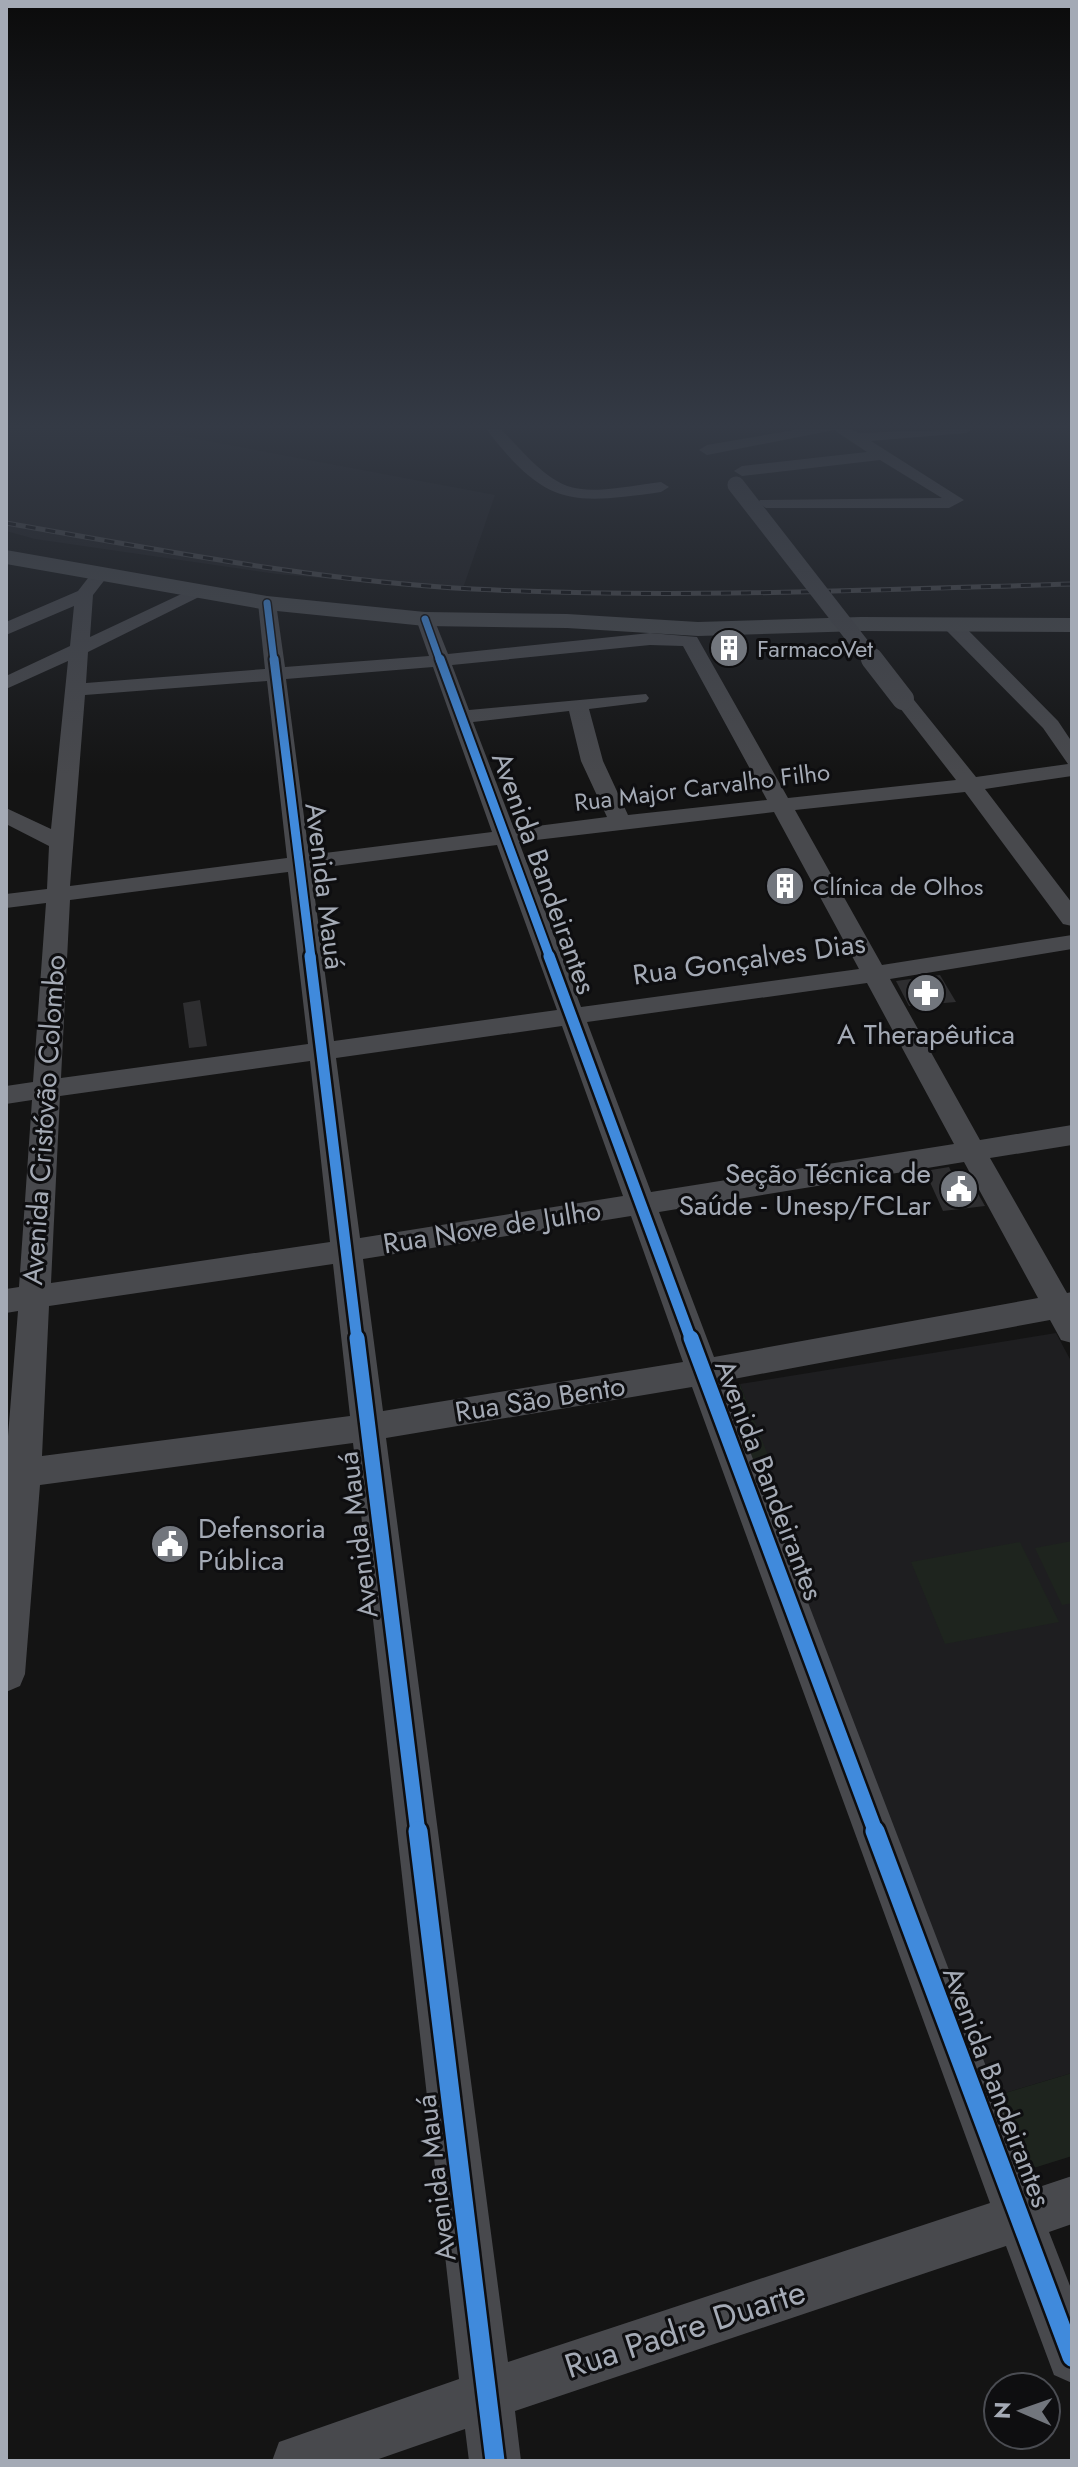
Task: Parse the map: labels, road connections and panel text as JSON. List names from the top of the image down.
{
  "streets": {
    "street": [
      "Rua Major Carvalho Filho",
      "Avenida Bandeirantes",
      "Avenida Mauá",
      "Rua Gonçalves Dias",
      "Avenida Cristóvão Colombo",
      "Rua Nove de Julho",
      "Rua São Bento",
      "Rua Padre Duarte"
    ]
  },
  "crossings": [
    ["Rua Major Carvalho Filho", "Avenida Bandeirantes"],
    ["Rua Major Carvalho Filho", "Avenida Mauá"],
    ["Rua Major Carvalho Filho", "Avenida Cristóvão Colombo"],
    ["Avenida Bandeirantes", "Rua Gonçalves Dias"],
    ["Avenida Bandeirantes", "Rua Nove de Julho"],
    ["Avenida Bandeirantes", "Rua São Bento"],
    ["Avenida Bandeirantes", "Rua Padre Duarte"],
    ["Avenida Mauá", "Rua Gonçalves Dias"],
    ["Avenida Mauá", "Rua Nove de Julho"],
    ["Avenida Mauá", "Rua São Bento"],
    ["Avenida Mauá", "Rua Padre Duarte"],
    ["Rua Gonçalves Dias", "Avenida Cristóvão Colombo"],
    ["Avenida Cristóvão Colombo", "Rua Nove de Julho"],
    ["Avenida Cristóvão Colombo", "Rua São Bento"]
  ],
  "places": {
    "building": ["FarmacoVet", "Clínica de Olhos"],
    "pharmacy": ["A Therapêutica"],
    "public building": ["Seção Técnica de Saúde - Unesp/FCLar", "Defensoria Pública"]
  },
  "north": "left"
}
